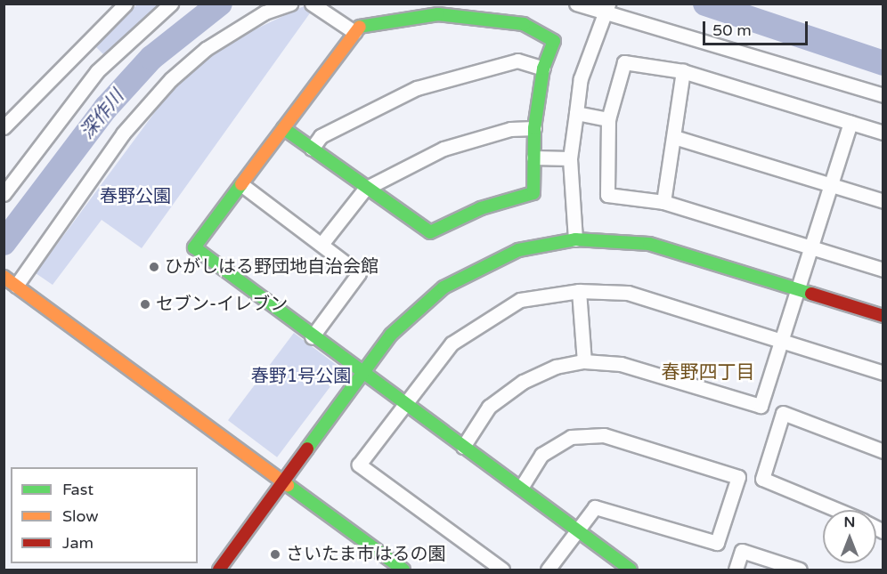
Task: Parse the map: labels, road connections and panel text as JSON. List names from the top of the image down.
{
  "districts": ["春野四丁目"],
  "water": ["深作川"],
  "parks": ["春野公園", "春野1号公園"],
  "places": ["ひがしはる野団地自治会館", "セブン-イレブン", "さいたま市はるの園"],
  "legend": ["Fast", "Slow", "Jam"],
  "scale_bar": "50 m",
  "north": "top"
}
